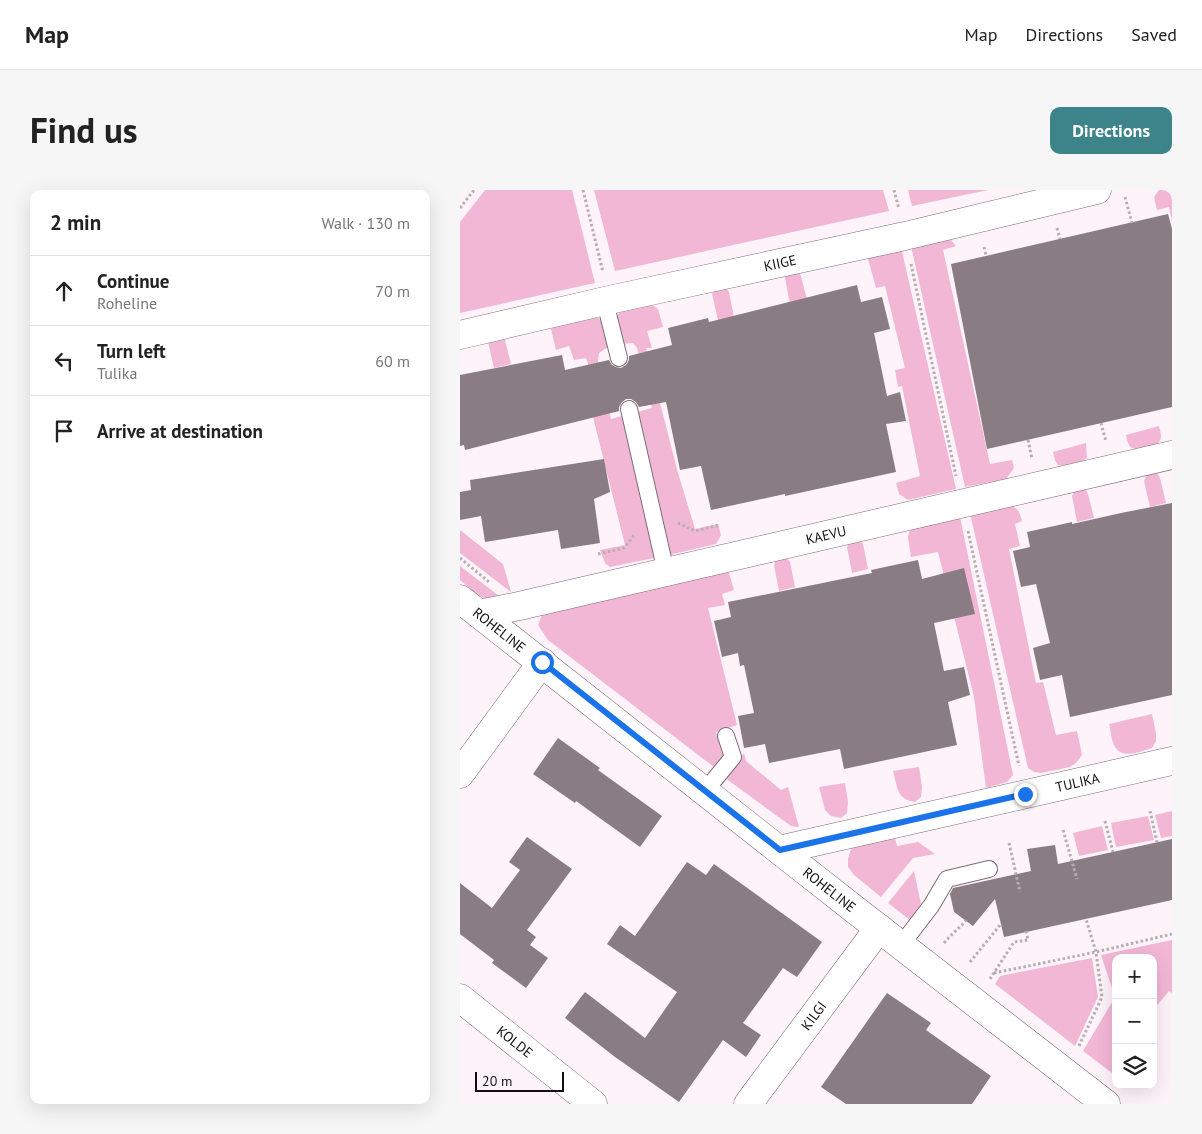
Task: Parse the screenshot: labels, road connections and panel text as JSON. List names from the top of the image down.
{
  "streets": {
    "street": [
      "KIIGE",
      "KAEVU",
      "ROHELINE",
      "TULIKA",
      "KILGI",
      "KOLDE"
    ]
  },
  "crossings": [
    ["KAEVU", "ROHELINE"],
    ["ROHELINE", "TULIKA"],
    ["ROHELINE", "KILGI"]
  ],
  "scale_bar": "20 m",
  "page": {
    "header": "Map",
    "nav": ["Map", "Directions", "Saved"],
    "title": "Find us",
    "buttons": "Directions",
    "heading": ["2 min", "Walk · 130 m"],
    "list": [
      ["Continue", "Roheline", "70 m"],
      ["Turn left", "Tulika", "60 m"],
      "Arrive at destination"
    ],
    "map_buttons": ["+", "−"],
    "scale": "20 m"
  }
}
